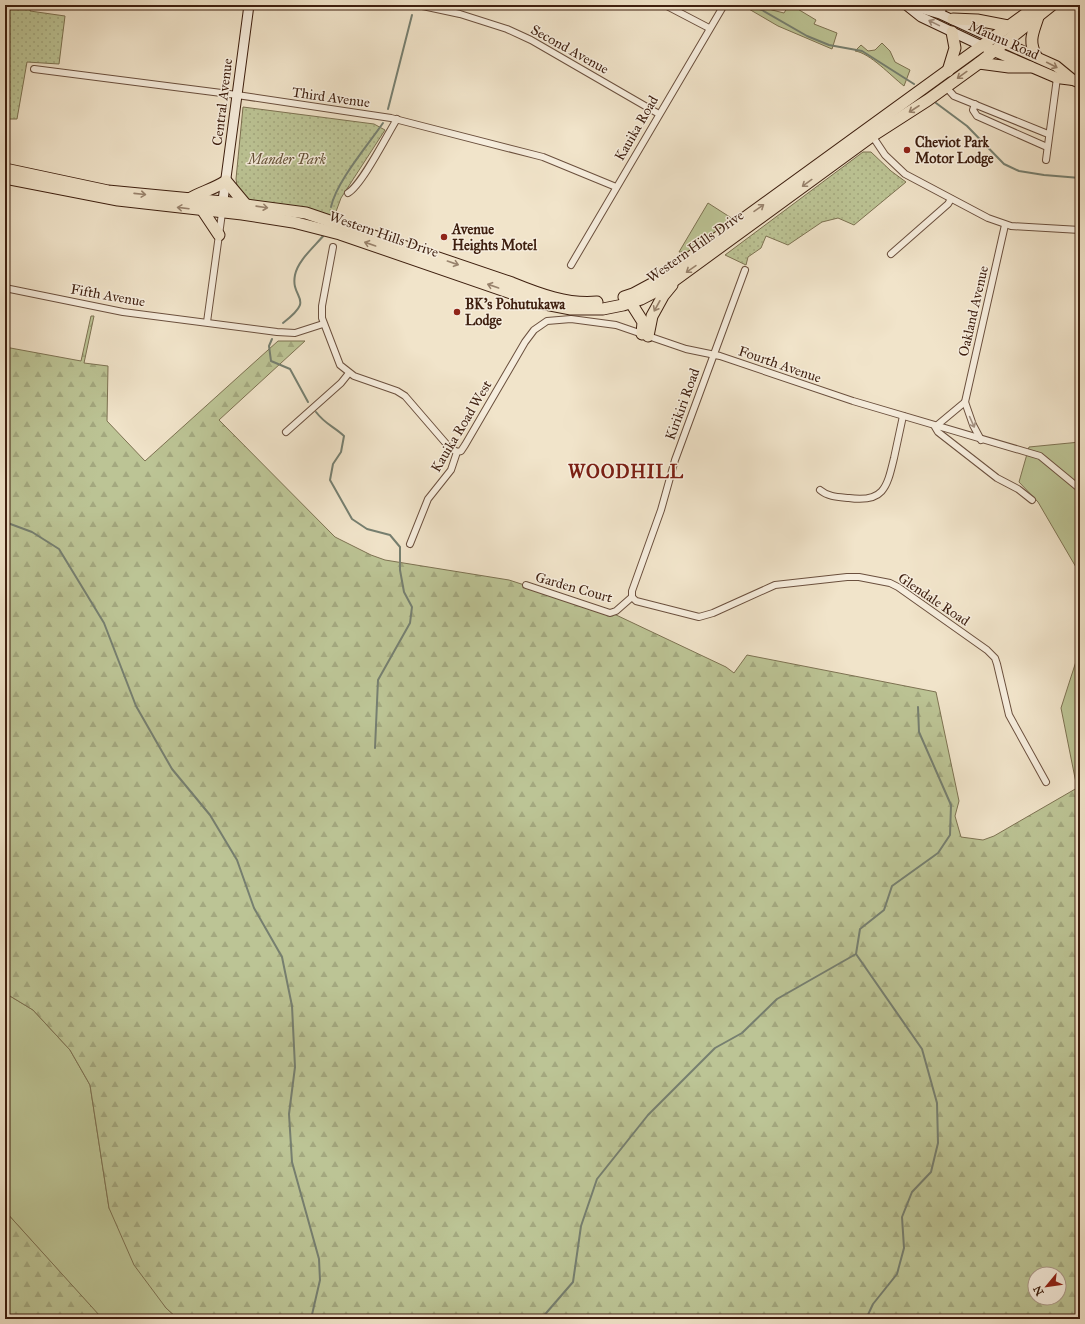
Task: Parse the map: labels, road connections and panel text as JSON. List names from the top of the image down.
{
  "streets": {
    "highway": ["Western Hills Drive"],
    "main road": ["Maunu Road", "Central Avenue"],
    "street": [
      "Second Avenue",
      "Third Avenue",
      "Kauika Road",
      "Fifth Avenue",
      "Oakland Avenue",
      "Fourth Avenue",
      "Kirikiri Road",
      "Kauika Road West",
      "Garden Court",
      "Glendale Road"
    ]
  },
  "crossings": [
    ["Maunu Road", "Western Hills Drive"],
    ["Second Avenue", "Kauika Road"],
    ["Third Avenue", "Central Avenue"],
    ["Third Avenue", "Kauika Road"],
    ["Central Avenue", "Western Hills Drive"],
    ["Fourth Avenue", "Kirikiri Road"],
    ["Fourth Avenue", "Kauika Road West"],
    ["Kirikiri Road", "Garden Court"],
    ["Kirikiri Road", "Glendale Road"],
    ["Garden Court", "Glendale Road"]
  ],
  "districts": ["WOODHILL"],
  "parks": ["Mander Park"],
  "places": ["Cheviot Park Motor Lodge", "Avenue Heights Motel", "BK's Pohutukawa Lodge"],
  "north": "bottom left"
}
